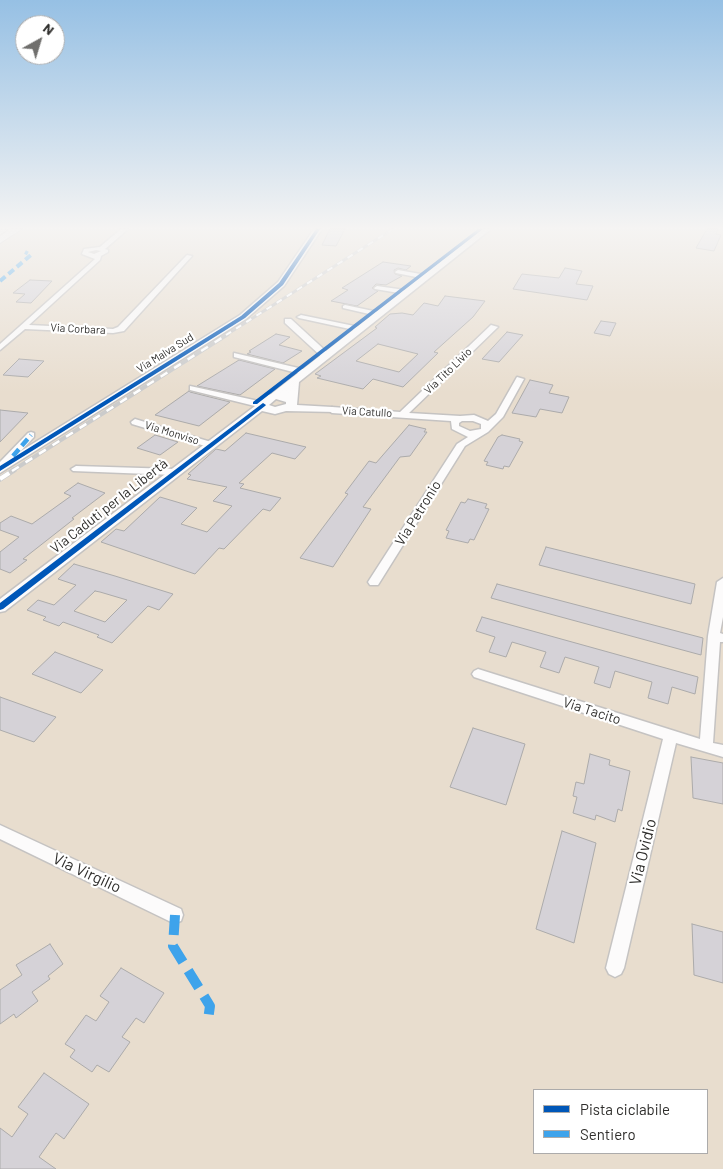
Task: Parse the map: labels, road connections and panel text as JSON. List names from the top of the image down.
{
  "streets": {
    "street": [
      "Via Corbara",
      "Via Malva Sud",
      "Via Tito Livio",
      "Via Catullo",
      "Via Monviso",
      "Via Caduti per la Libertà",
      "Via Petronio",
      "Via Tacito",
      "Via Ovidio",
      "Via Virgilio"
    ]
  },
  "crossings": [
    ["Via Tito Livio", "Via Catullo"],
    ["Via Catullo", "Via Petronio"],
    ["Via Monviso", "Via Caduti per la Libertà"],
    ["Via Tacito", "Via Ovidio"]
  ],
  "legend": ["Pista ciclabile", "Sentiero"],
  "north": "top right"
}
